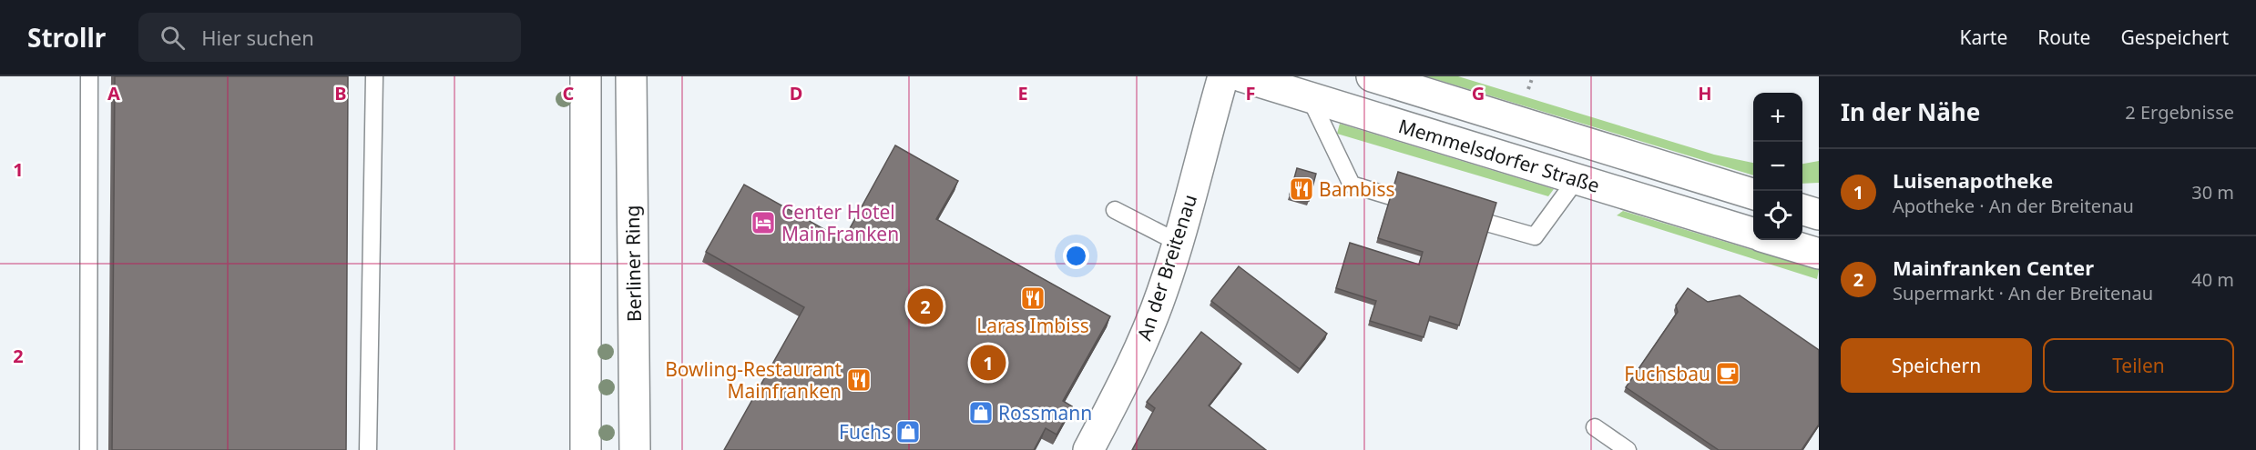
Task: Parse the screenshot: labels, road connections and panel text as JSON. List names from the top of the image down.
{
  "streets": {
    "main road": ["Memmelsdorfer Straße", "Berliner Ring", "An der Breitenau"]
  },
  "places": {
    "restaurant": ["Bambiss", "Laras Imbiss", "Bowling-Restaurant Mainfranken"],
    "hotel": ["Center Hotel MainFranken"],
    "cafe": ["Fuchsbau"],
    "shop": ["Rossmann", "Fuchs"]
  },
  "page": {
    "header": "Strollr",
    "search": "Hier suchen",
    "nav": ["Karte", "Route", "Gespeichert"],
    "heading": ["In der Nähe", "2 Ergebnisse"],
    "map_buttons": ["+", "−"],
    "list": [
      {
        "mark": "1",
        "name": "Luisenapotheke",
        "note": "Apotheke · An der Breitenau",
        "value": "30 m"
      },
      {
        "mark": "2",
        "name": "Mainfranken Center",
        "note": "Supermarkt · An der Breitenau",
        "value": "40 m"
      }
    ],
    "pins": ["2", "1"],
    "buttons": ["Speichern", "Teilen"]
  },
  "grid": {
    "columns": [
      "A",
      "B",
      "C",
      "D",
      "E",
      "F",
      "G",
      "H"
    ],
    "rows": ["1", "2"]
  }
}
